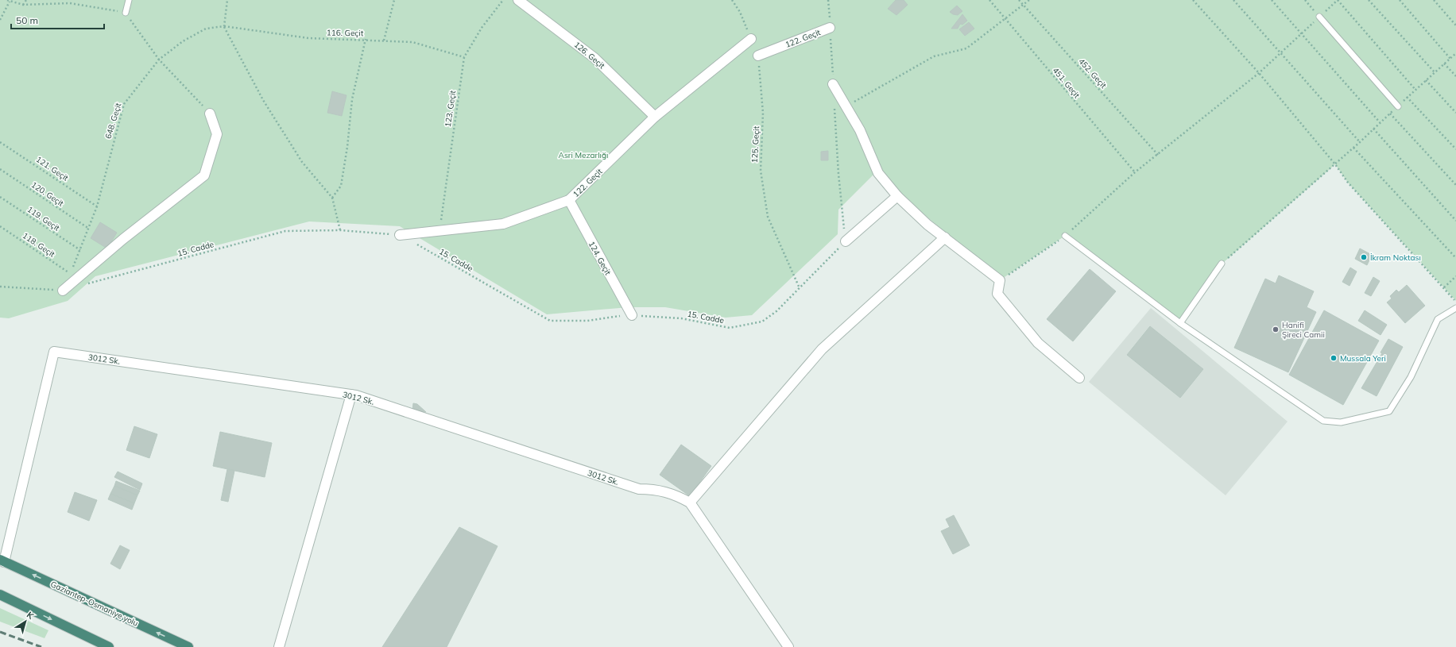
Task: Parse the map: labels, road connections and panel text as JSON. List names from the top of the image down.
{
  "streets": {
    "highway": ["Gaziantep-Osmaniye yolu"],
    "street": [
      "122. Geçit",
      "126. Geçit",
      "124. Geçit",
      "3012 Sk."
    ],
    "path": [
      "116. Geçit",
      "452. Geçit",
      "451. Geçit",
      "123. Geçit",
      "648. Geçit",
      "125. Geçit",
      "121. Geçit",
      "120. Geçit",
      "119. Geçit",
      "118. Geçit",
      "15. Cadde"
    ]
  },
  "crossings": [
    ["116. Geçit", "123. Geçit"],
    ["116. Geçit", "648. Geçit"],
    ["122. Geçit", "126. Geçit"],
    ["122. Geçit", "123. Geçit"],
    ["122. Geçit", "125. Geçit"],
    ["122. Geçit", "15. Cadde"],
    ["122. Geçit", "124. Geçit"],
    ["648. Geçit", "121. Geçit"],
    ["648. Geçit", "120. Geçit"],
    ["648. Geçit", "119. Geçit"],
    ["648. Geçit", "118. Geçit"],
    ["125. Geçit", "15. Cadde"],
    ["15. Cadde", "124. Geçit"],
    ["3012 Sk.", "Gaziantep-Osmaniye yolu"]
  ],
  "parks": ["Asri Mezarlığı"],
  "places": ["İkram Noktası", "Hanifi Şireci Camii", "Mussala Yeri"],
  "scale_bar": "50 m",
  "north": "top right"
}
